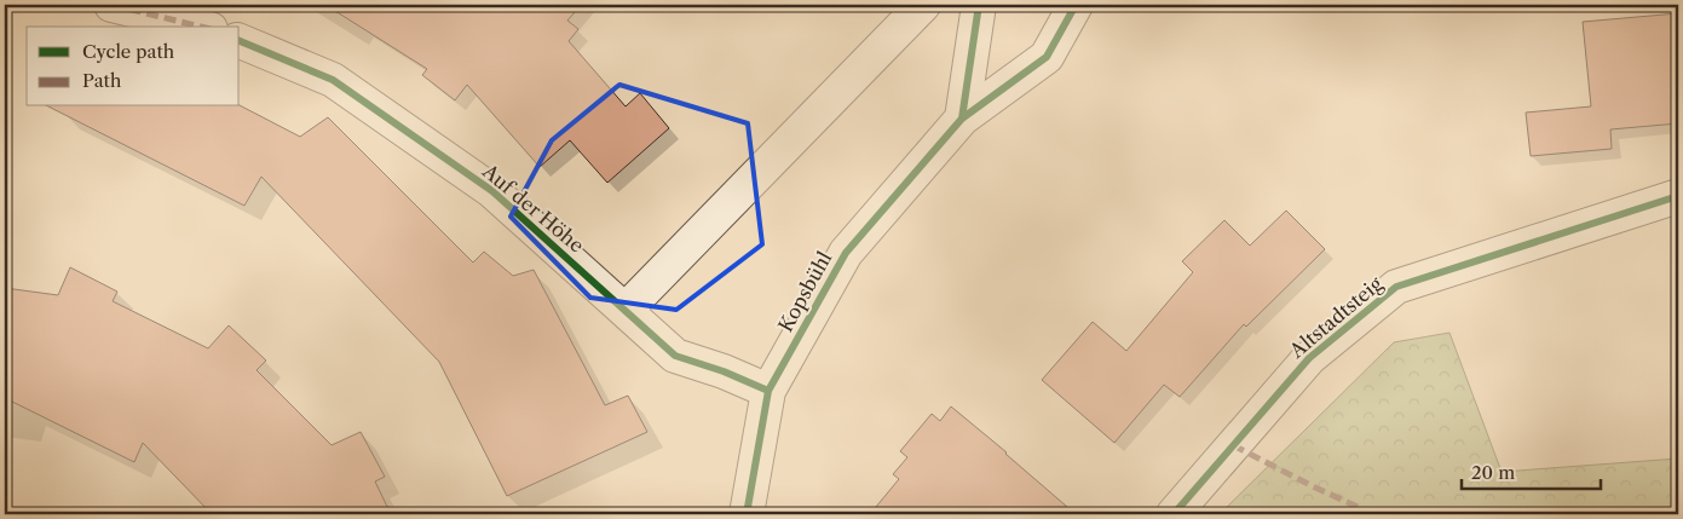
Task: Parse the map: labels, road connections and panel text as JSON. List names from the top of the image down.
{
  "streets": {
    "street": ["Auf der Höhe", "Kopsbühl", "Altstadtsteig"]
  },
  "crossings": [
    ["Auf der Höhe", "Kopsbühl"]
  ],
  "legend": ["Cycle path", "Path"],
  "scale_bar": "20 m"
}
